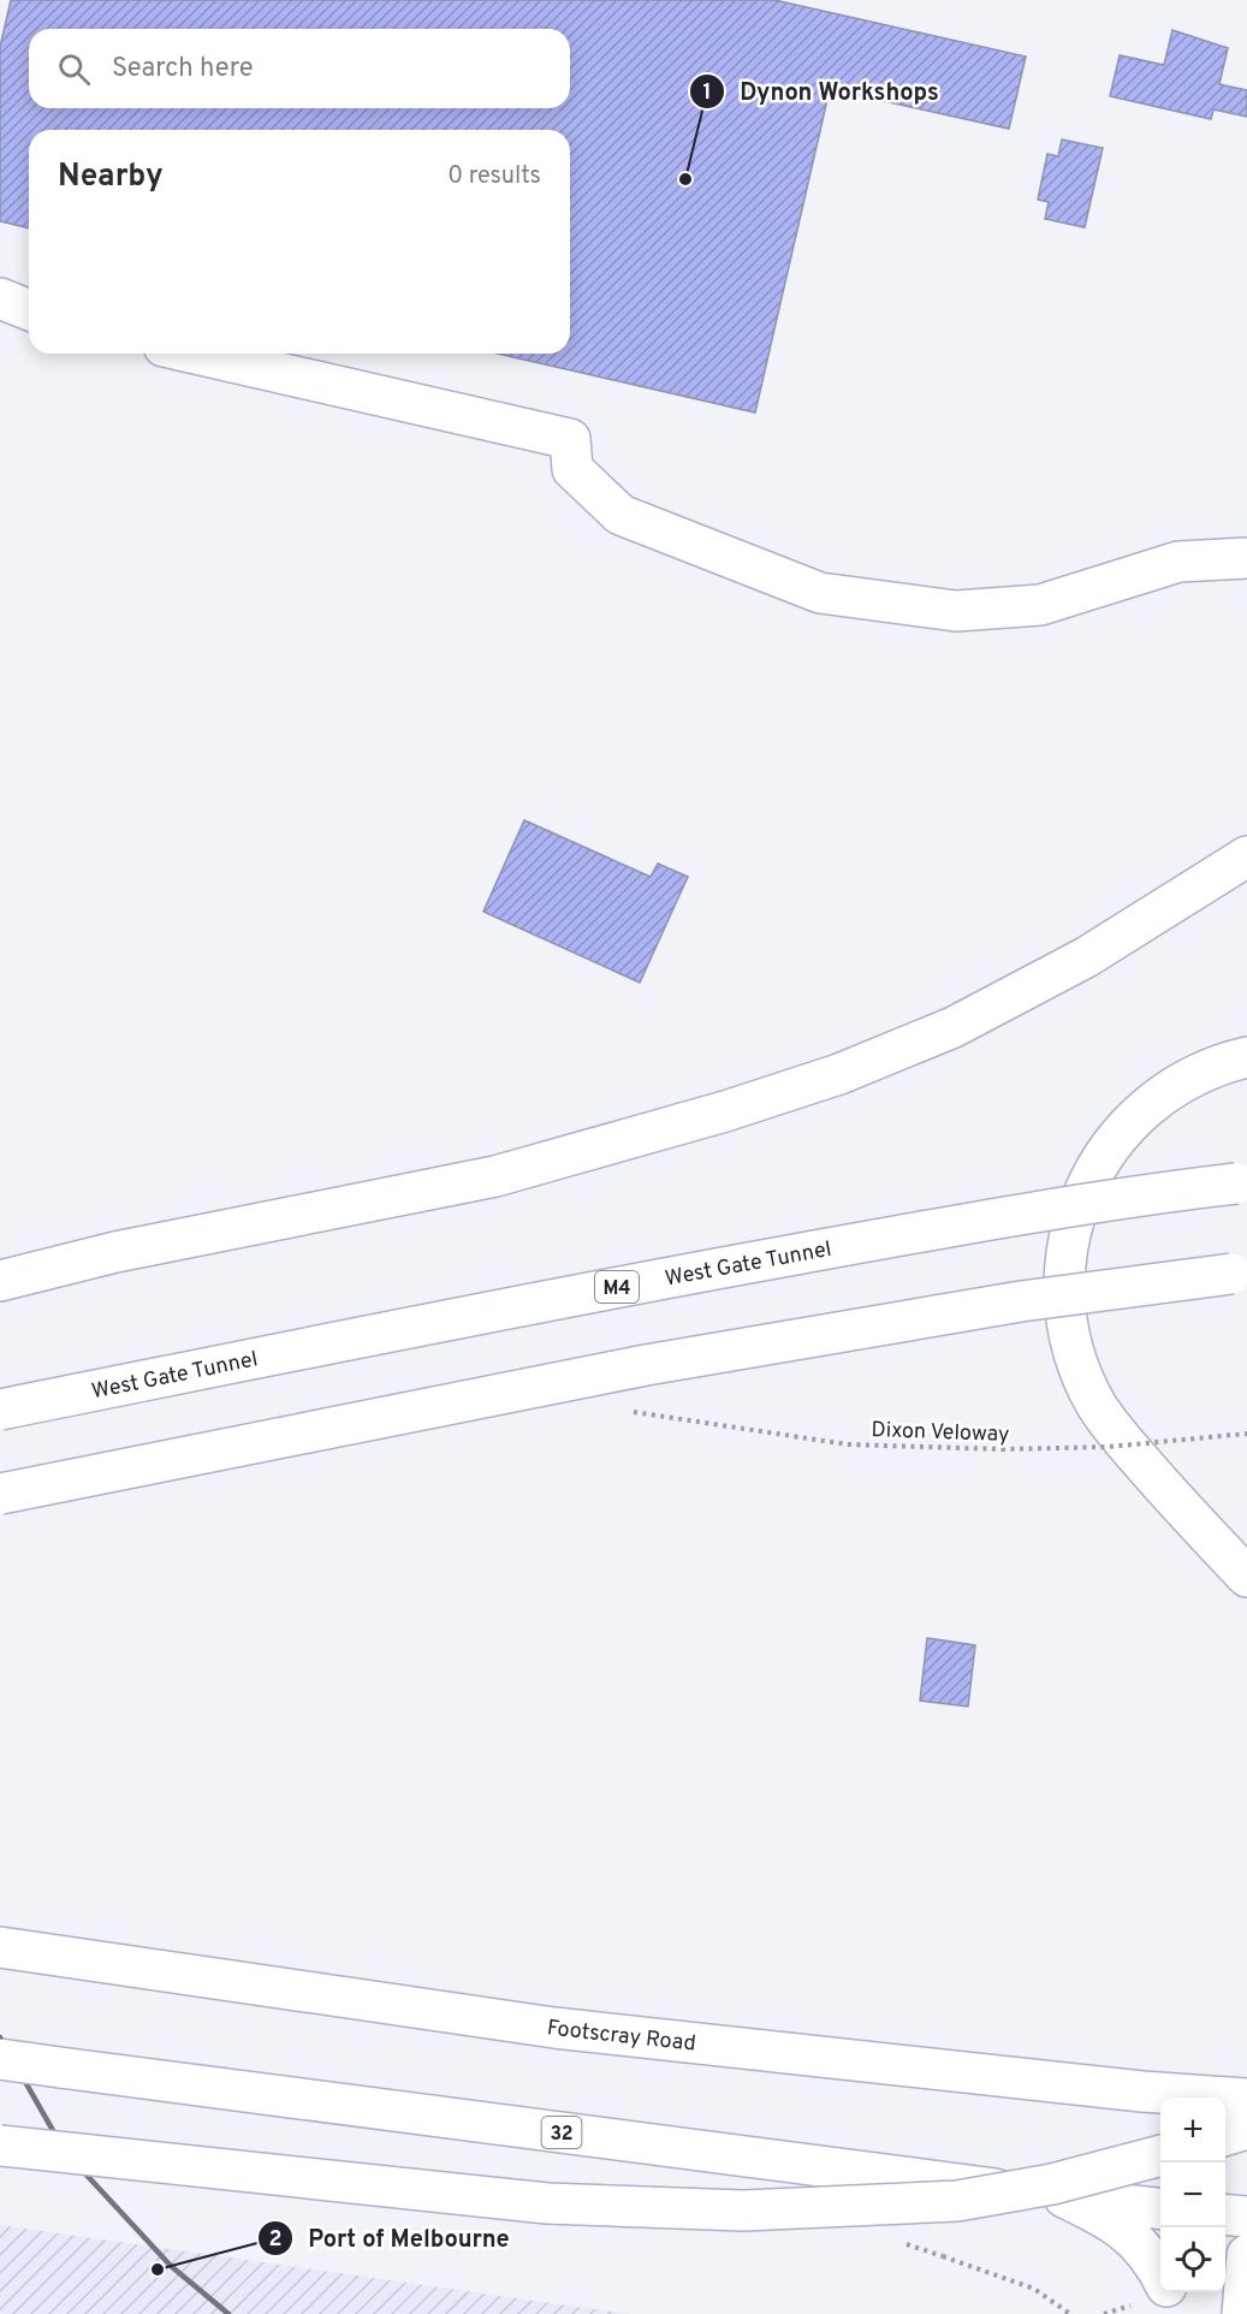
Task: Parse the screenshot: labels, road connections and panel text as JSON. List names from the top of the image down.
{
  "streets": {
    "main road": [
      "West Gate Tunnel",
      "M4",
      "Footscray Road",
      "32"
    ],
    "path": ["Dixon Veloway"]
  },
  "places": ["Dynon Workshops", "Port of Melbourne"],
  "page": {
    "search": "Search here",
    "heading": ["Nearby", "0 results"],
    "map_buttons": ["+", "−"]
  }
}
